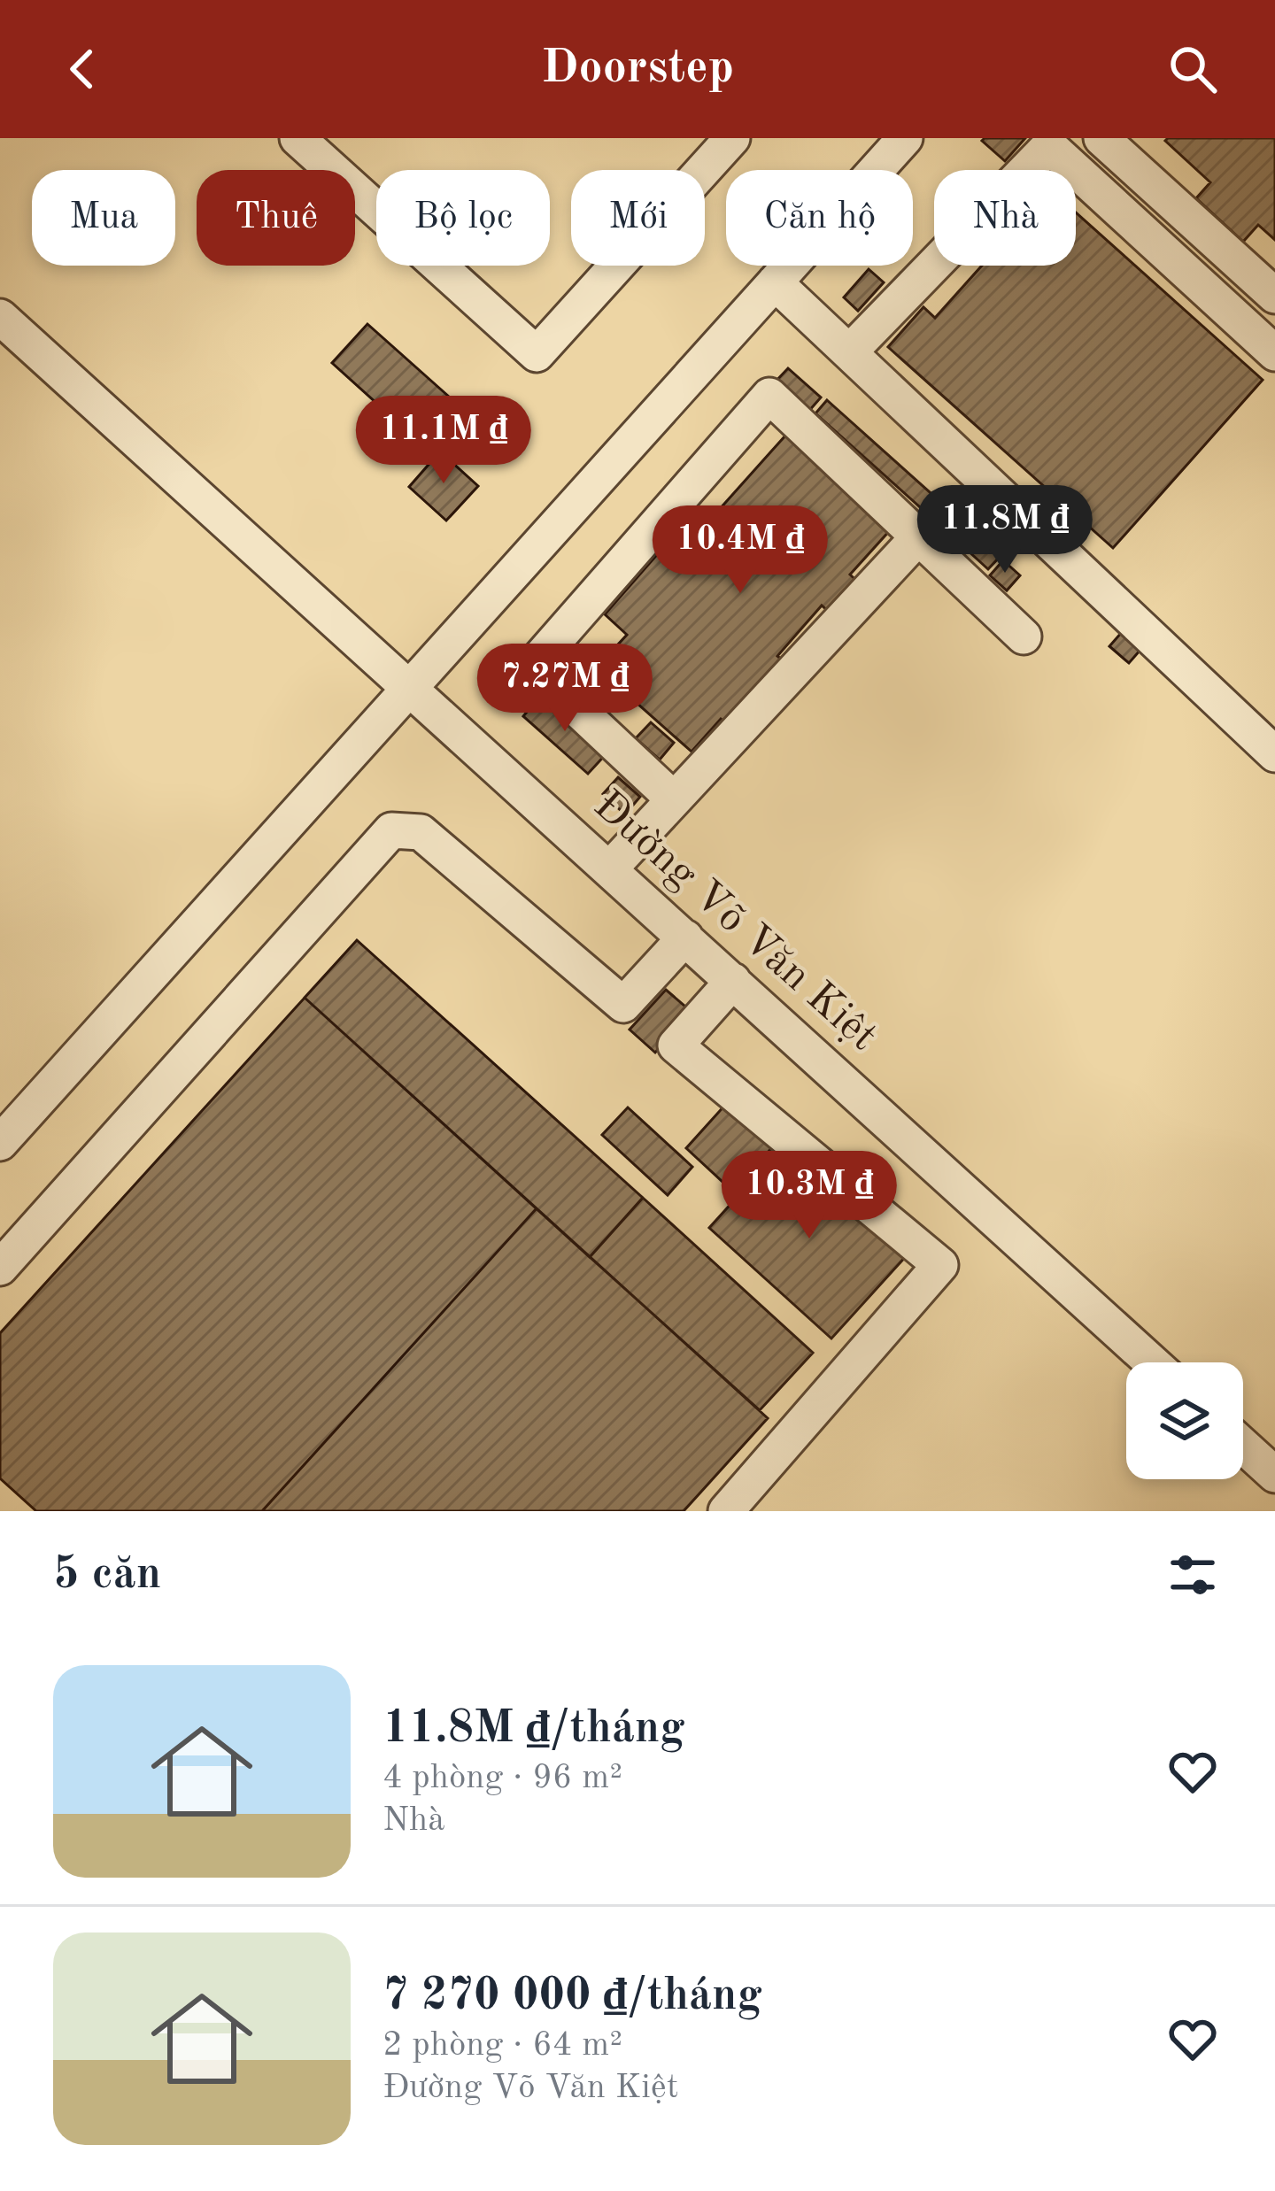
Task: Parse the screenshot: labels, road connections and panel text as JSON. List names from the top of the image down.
{
  "streets": {
    "street": ["Đường Võ Văn Kiệt"]
  },
  "page": {
    "header": "Doorstep",
    "chip": [
      "Mua",
      "Thuê",
      "Bộ lọc",
      "Mới",
      "Căn hộ",
      "Nhà"
    ],
    "price": [
      "11.1M ₫",
      "11.8M ₫",
      "10.4M ₫",
      "7.27M ₫",
      "10.3M ₫"
    ],
    "heading": "5 căn",
    "list": [
      {
        "name": "11.8M ₫/tháng",
        "note": "4 phòng · 96 m² · Nhà"
      },
      {
        "name": "7 270 000 ₫/tháng",
        "note": "2 phòng · 64 m² · Đường Võ Văn Kiệt"
      }
    ]
  }
}
